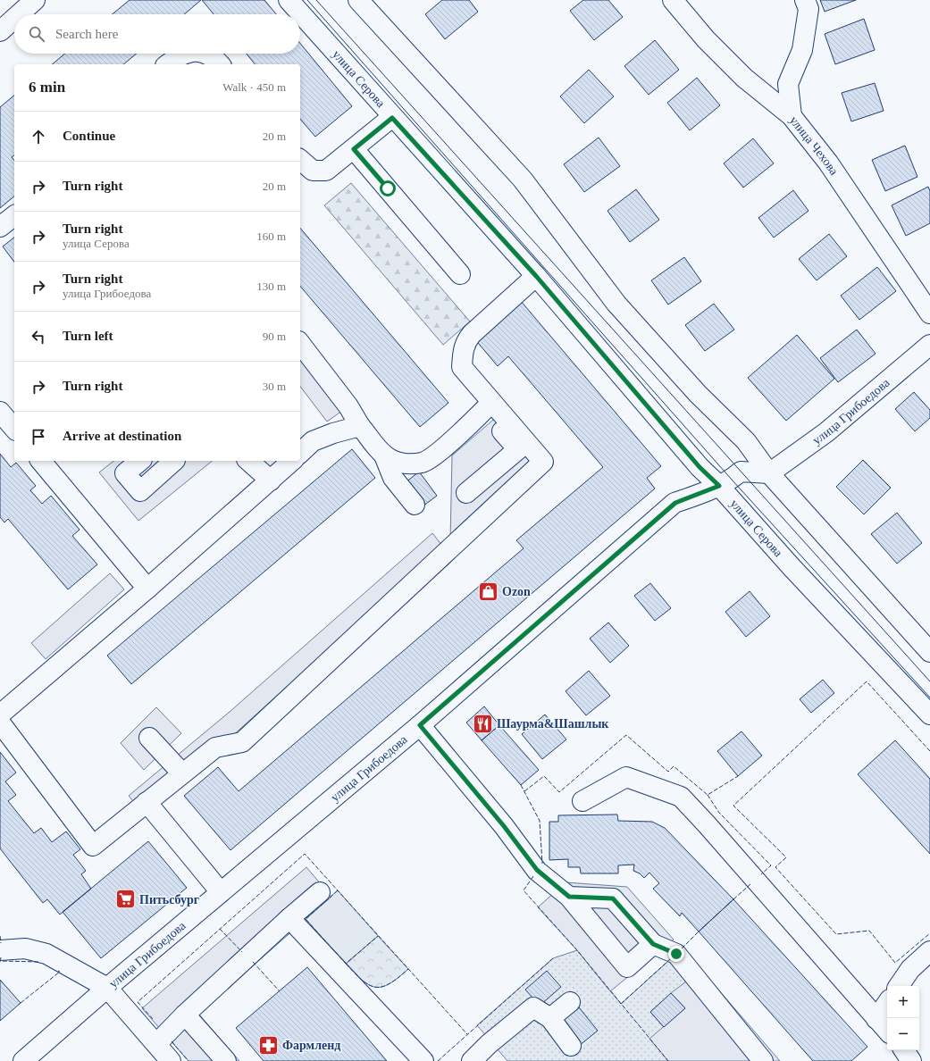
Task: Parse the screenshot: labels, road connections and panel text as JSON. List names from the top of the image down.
{
  "streets": {
    "street": ["улица Серова", "улица Чехова", "улица Грибоедова"]
  },
  "crossings": [
    ["улица Серова", "улица Грибоедова"]
  ],
  "places": {
    "shop": ["Ozon"],
    "restaurant": ["Шаурма&Шашлык"],
    "supermarket": ["Питьсбург"],
    "pharmacy": ["Фармленд"]
  },
  "page": {
    "search": "Search here",
    "heading": ["6 min", "Walk · 450 m"],
    "list": [
      ["Continue", "20 m"],
      ["Turn right", "20 m"],
      ["Turn right", "улица Серова", "160 m"],
      ["Turn right", "улица Грибоедова", "130 m"],
      ["Turn left", "90 m"],
      ["Turn right", "30 m"],
      "Arrive at destination"
    ],
    "map_buttons": ["+", "−"]
  }
}
